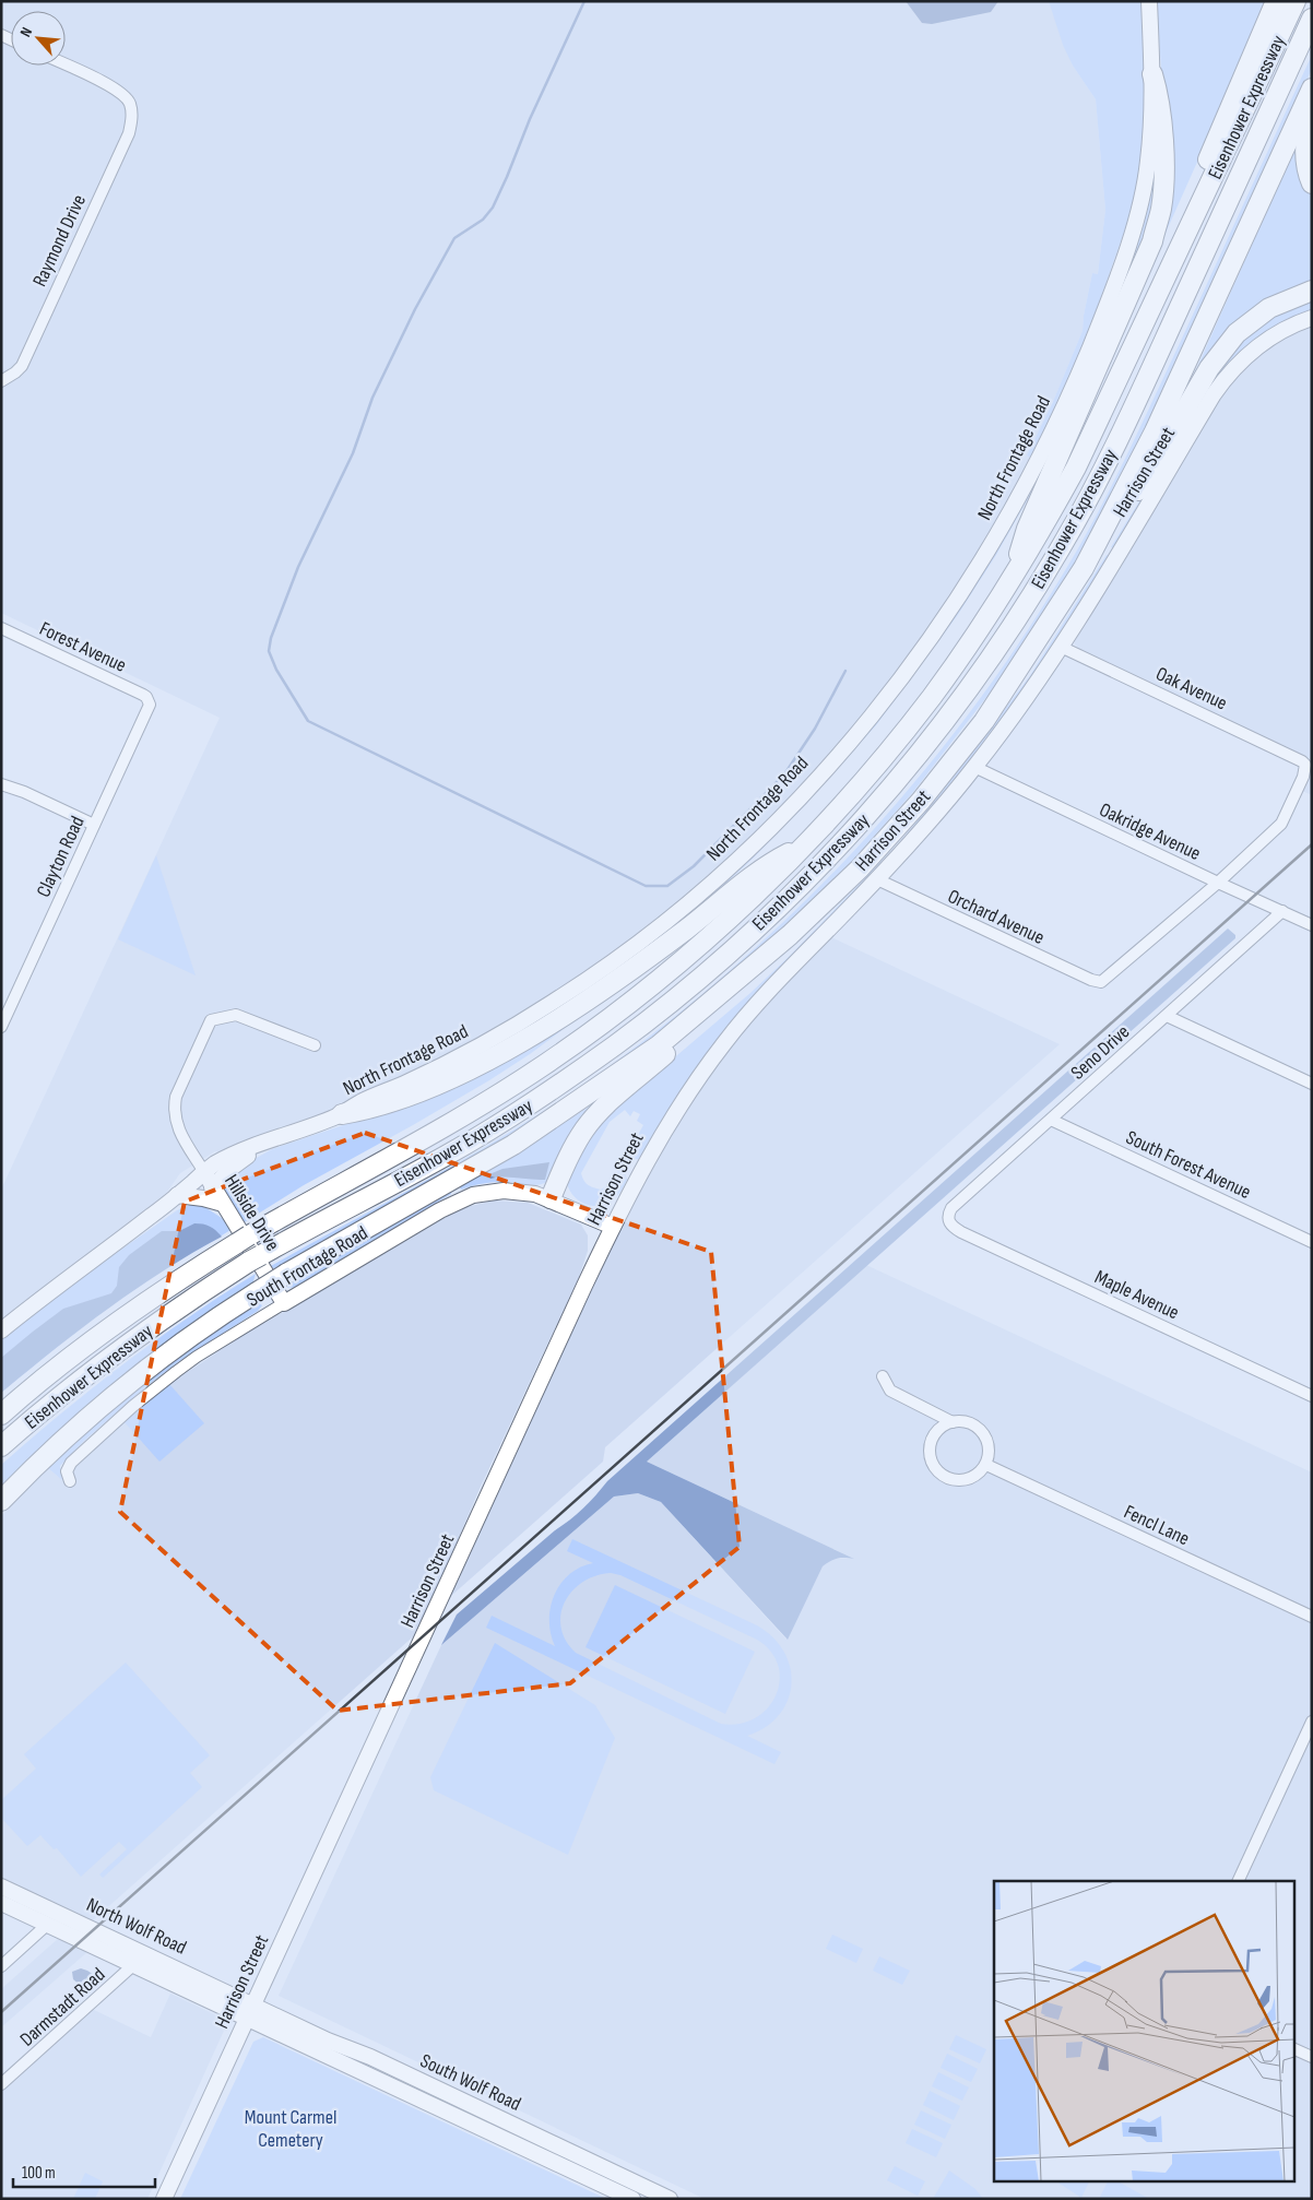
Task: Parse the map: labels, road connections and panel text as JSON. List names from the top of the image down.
{
  "streets": {
    "highway": ["Eisenhower Expressway"],
    "main road": [
      "North Frontage Road",
      "Harrison Street",
      "Hillside Drive",
      "South Frontage Road",
      "North Wolf Road",
      "South Wolf Road"
    ],
    "street": [
      "Raymond Drive",
      "Forest Avenue",
      "Oak Avenue",
      "Oakridge Avenue",
      "Clayton Road",
      "Orchard Avenue",
      "Seno Drive",
      "South Forest Avenue",
      "Maple Avenue",
      "Fencl Lane",
      "Darmstadt Road"
    ]
  },
  "crossings": [
    ["North Frontage Road", "Hillside Drive"],
    ["Harrison Street", "Oak Avenue"],
    ["Harrison Street", "Oakridge Avenue"],
    ["Harrison Street", "Orchard Avenue"],
    ["Harrison Street", "South Frontage Road"],
    ["Harrison Street", "North Wolf Road"],
    ["Harrison Street", "South Wolf Road"],
    ["Forest Avenue", "Clayton Road"],
    ["Oak Avenue", "Oakridge Avenue"],
    ["Oak Avenue", "Orchard Avenue"],
    ["Oakridge Avenue", "Orchard Avenue"],
    ["Oakridge Avenue", "Seno Drive"],
    ["Seno Drive", "South Forest Avenue"],
    ["Seno Drive", "Maple Avenue"],
    ["Hillside Drive", "South Frontage Road"],
    ["North Wolf Road", "Darmstadt Road"],
    ["North Wolf Road", "South Wolf Road"]
  ],
  "parks": ["Mount Carmel Cemetery"],
  "scale_bar": "100 m",
  "north": "top left"
}
